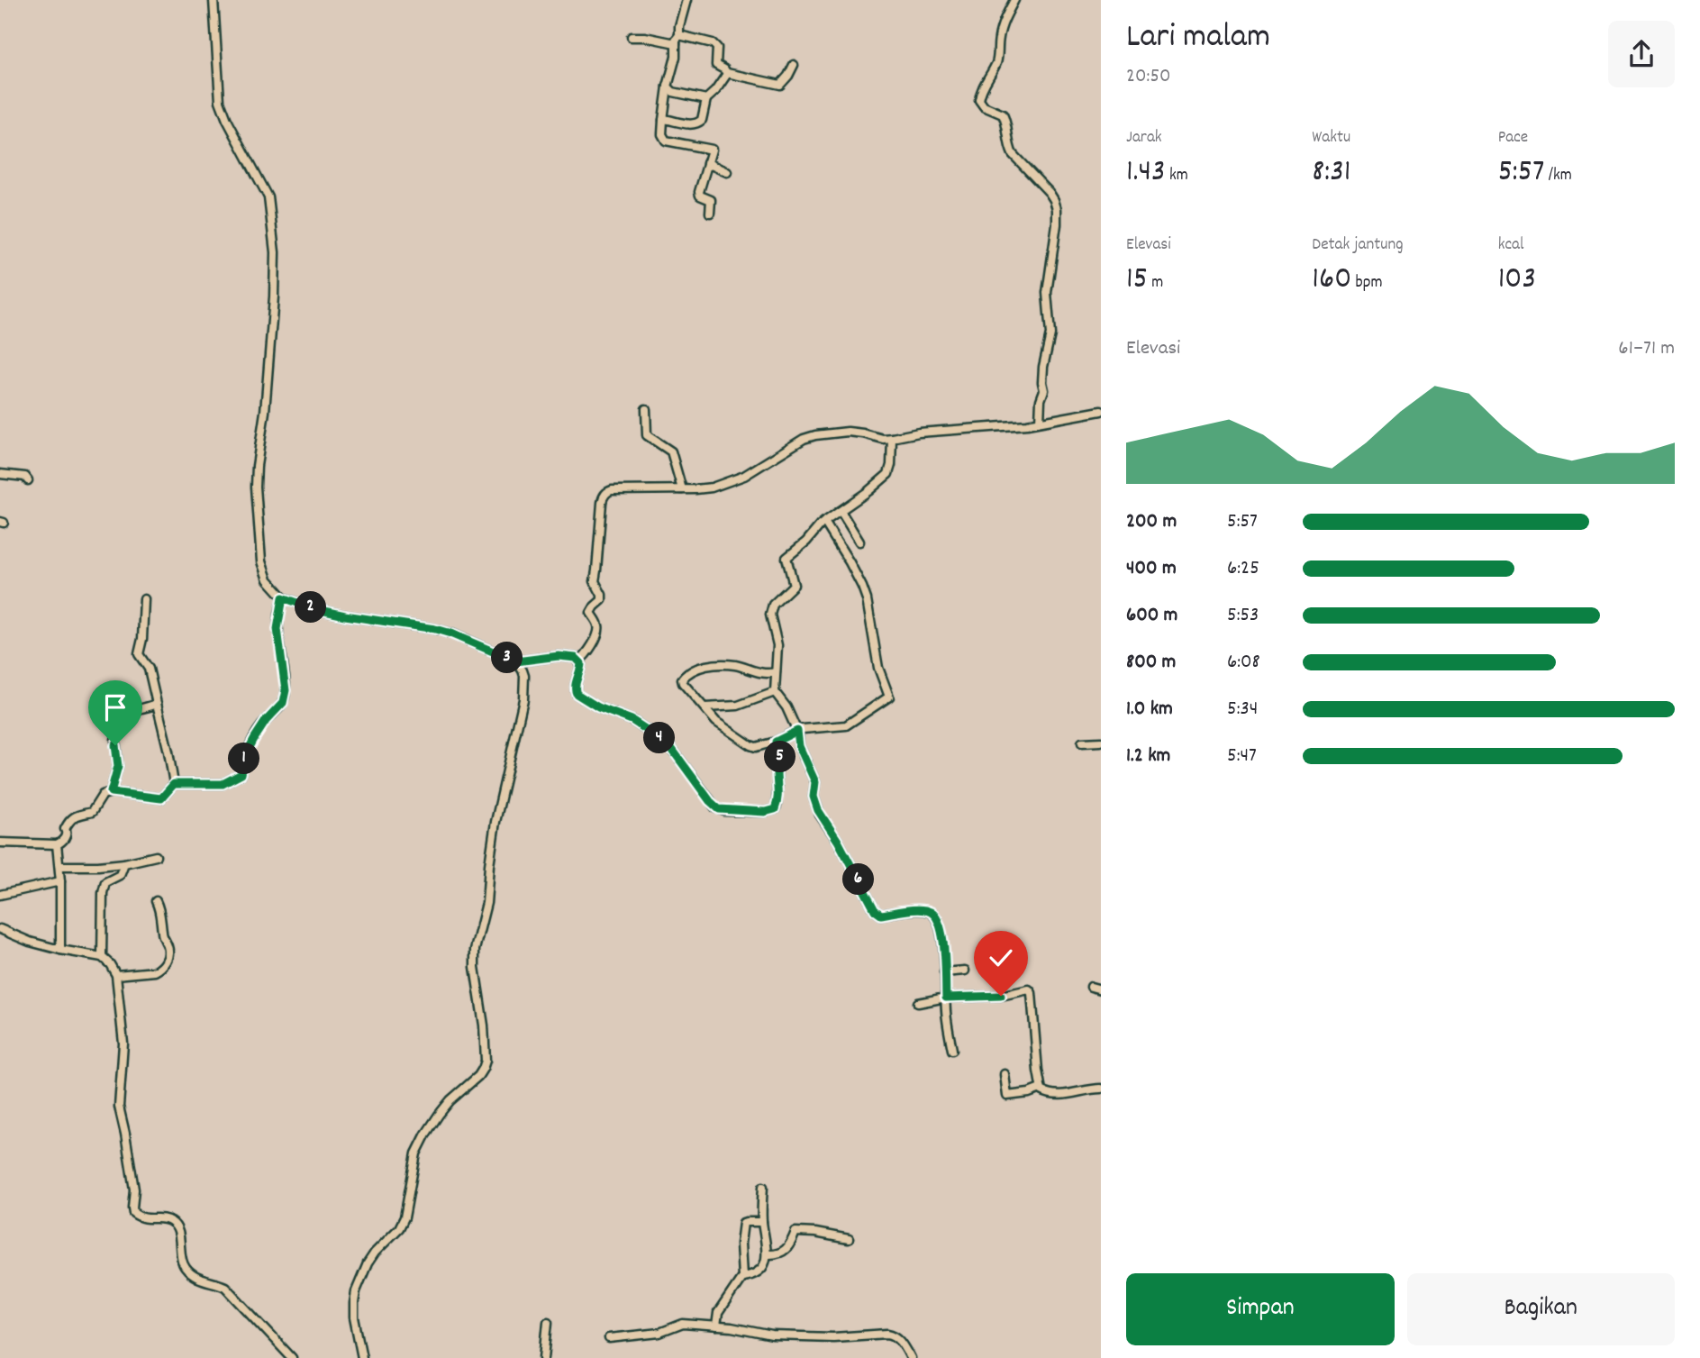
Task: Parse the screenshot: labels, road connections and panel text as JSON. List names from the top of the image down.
{
  "page": {
    "heading": ["Lari malam", "20:50"],
    "stats": [
      ["Jarak", "1.43 km"],
      ["Waktu", "8:31"],
      ["Pace", "5:57 /km"],
      ["Elevasi", "15 m"],
      ["Detak jantung", "160 bpm"],
      ["kcal", "103"]
    ],
    "chart": ["Elevasi", "61–71 m"],
    "list": [
      {
        "name": "200 m",
        "note": "5:57"
      },
      {
        "name": "400 m",
        "note": "6:25"
      },
      {
        "name": "600 m",
        "note": "5:53"
      },
      {
        "name": "800 m",
        "note": "6:08"
      },
      {
        "name": "1.0 km",
        "note": "5:34"
      },
      {
        "name": "1.2 km",
        "note": "5:47"
      }
    ],
    "pins": [
      "2",
      "3",
      "4",
      "5",
      "1",
      "6"
    ],
    "buttons": ["Simpan", "Bagikan"]
  }
}
